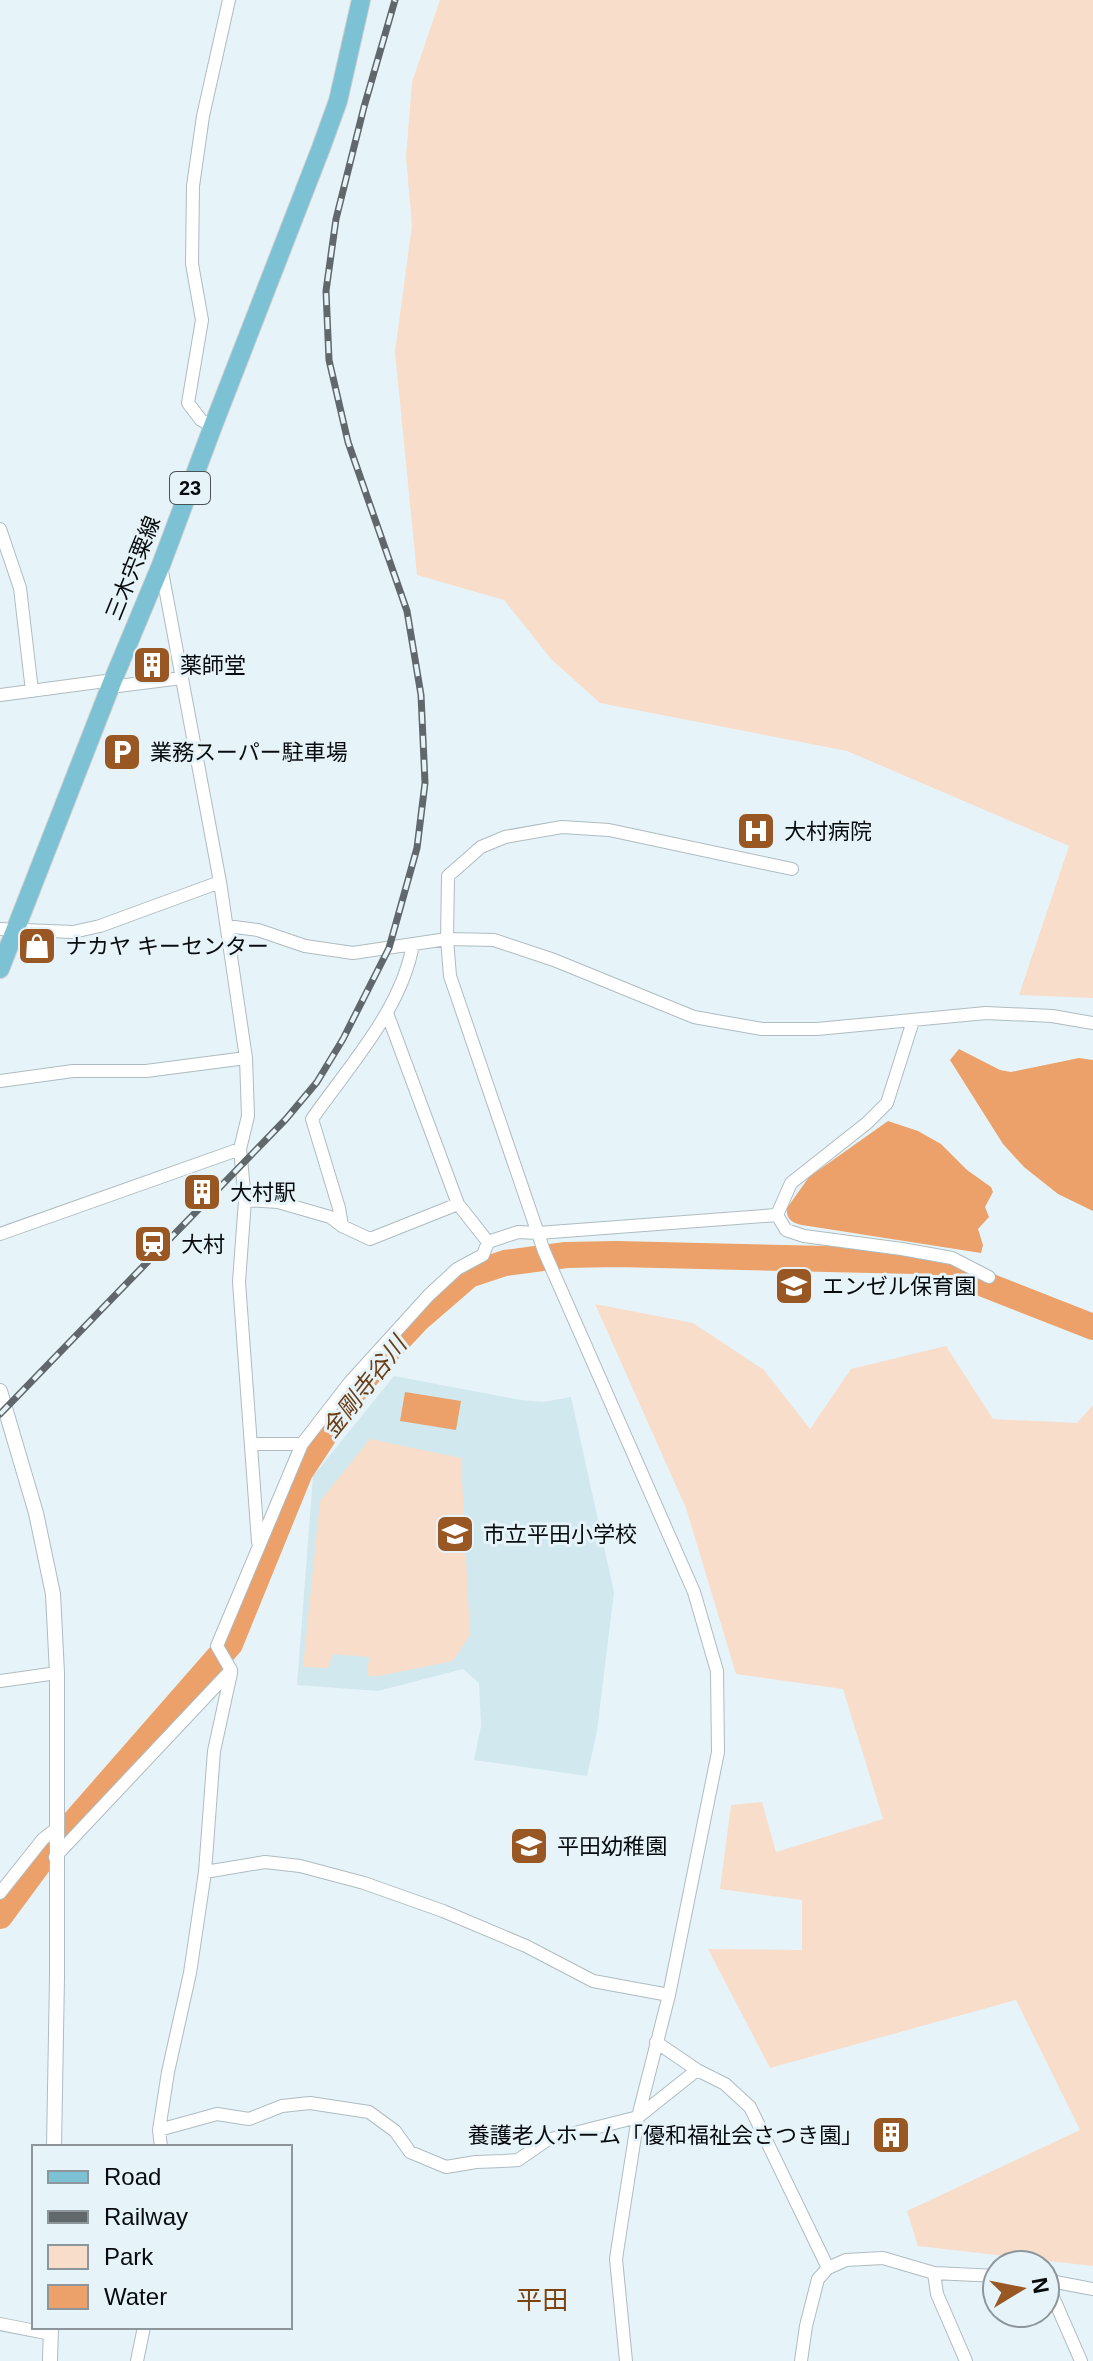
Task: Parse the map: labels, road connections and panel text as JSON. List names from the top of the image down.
{
  "streets": {
    "main road": ["23", "三木宍粟線"]
  },
  "districts": ["平田"],
  "water": ["金剛寺谷川"],
  "places": {
    "building": ["薬師堂", "大村駅", "養護老人ホーム「優和福祉会さつき園」"],
    "parking": ["業務スーパー駐車場"],
    "hospital": ["大村病院"],
    "shop": ["ナカヤ キーセンター"],
    "station": ["大村"],
    "school or university": ["エンゼル保育園", "市立平田小学校", "平田幼稚園"]
  },
  "legend": [
    "Road",
    "Railway",
    "Park",
    "Water"
  ],
  "north": "right"
}
